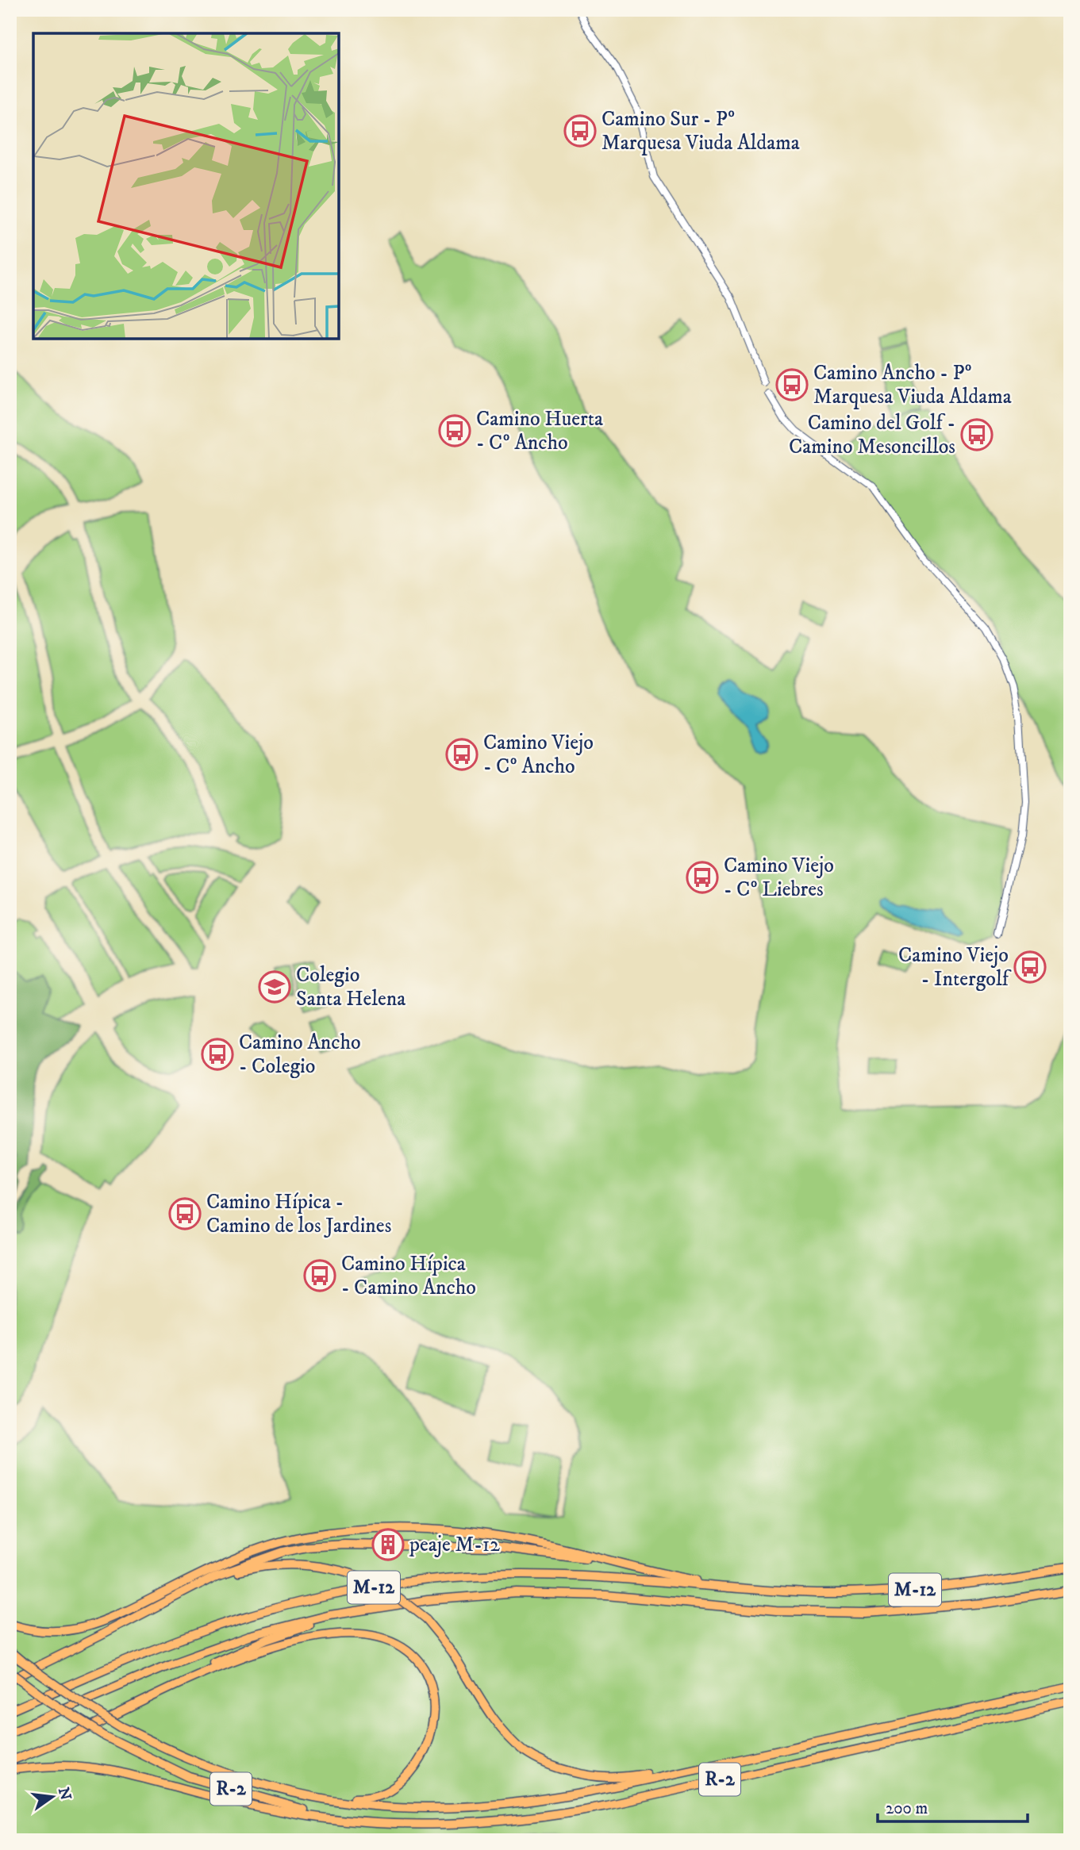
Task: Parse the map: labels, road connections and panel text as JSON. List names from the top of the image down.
{
  "streets": {
    "highway": ["M-12", "R-2"]
  },
  "places": {
    "bus stop": [
      "Camino Sur - Pº Marquesa Viuda Aldama",
      "Camino Ancho - Pº Marquesa Viuda Aldama",
      "Camino Huerta - Cº Ancho",
      "Camino del Golf - Camino Mesoncillos",
      "Camino Viejo - Cº Ancho",
      "Camino Viejo - Cº Liebres",
      "Camino Viejo - Intergolf",
      "Camino Ancho - Colegio",
      "Camino Hípica - Camino de los Jardines",
      "Camino Hípica - Camino Ancho"
    ],
    "school or university": ["Colegio Santa Helena"],
    "building": ["peaje M-12"]
  },
  "scale_bar": "200 m",
  "north": "right"
}
